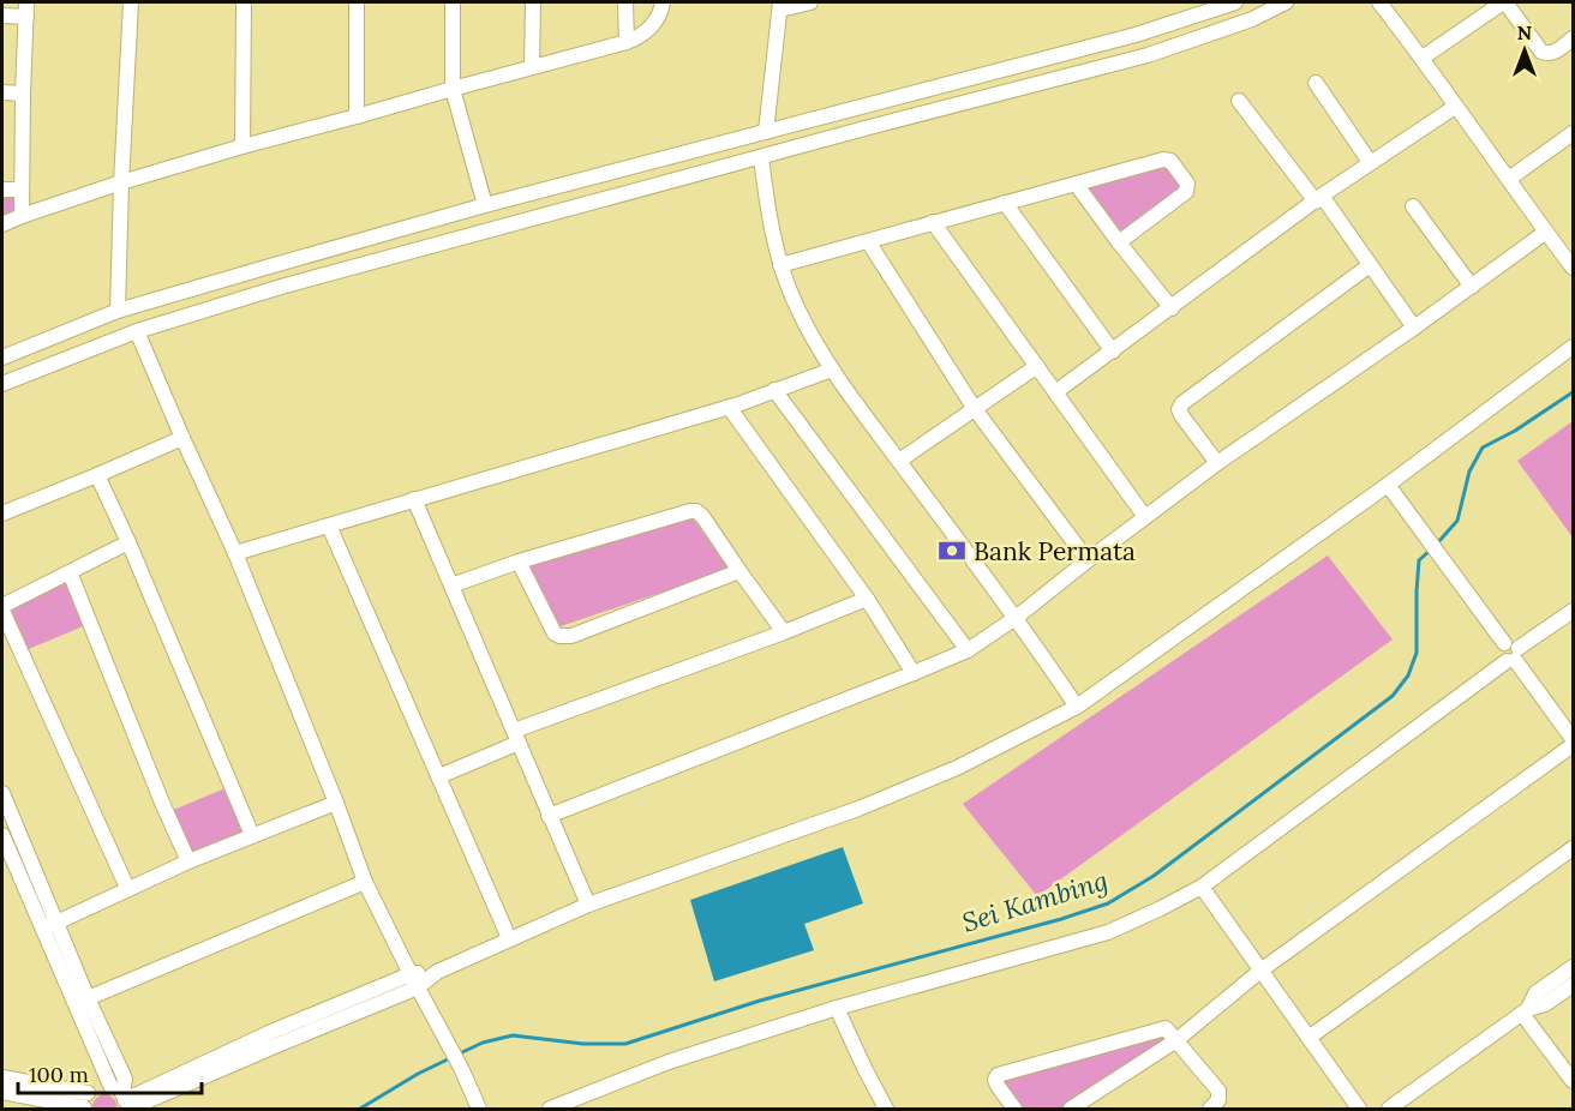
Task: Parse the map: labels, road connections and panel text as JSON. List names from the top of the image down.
{
  "water": ["Sei Kambing"],
  "places": {
    "bank": ["Bank Permata"]
  },
  "scale_bar": "100 m",
  "north": "top"
}
